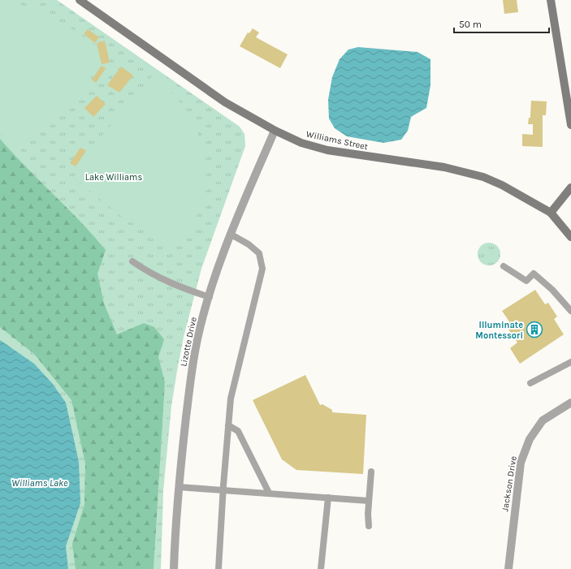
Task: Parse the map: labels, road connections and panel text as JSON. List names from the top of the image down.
{
  "streets": {
    "main road": ["Williams Street"],
    "street": ["Lizotte Drive", "Jackson Drive"]
  },
  "crossings": [
    ["Williams Street", "Lizotte Drive"]
  ],
  "water": ["Williams Lake"],
  "parks": ["Lake Williams"],
  "places": {
    "building": ["Illuminate Montessori"]
  },
  "scale_bar": "50 m"
}
